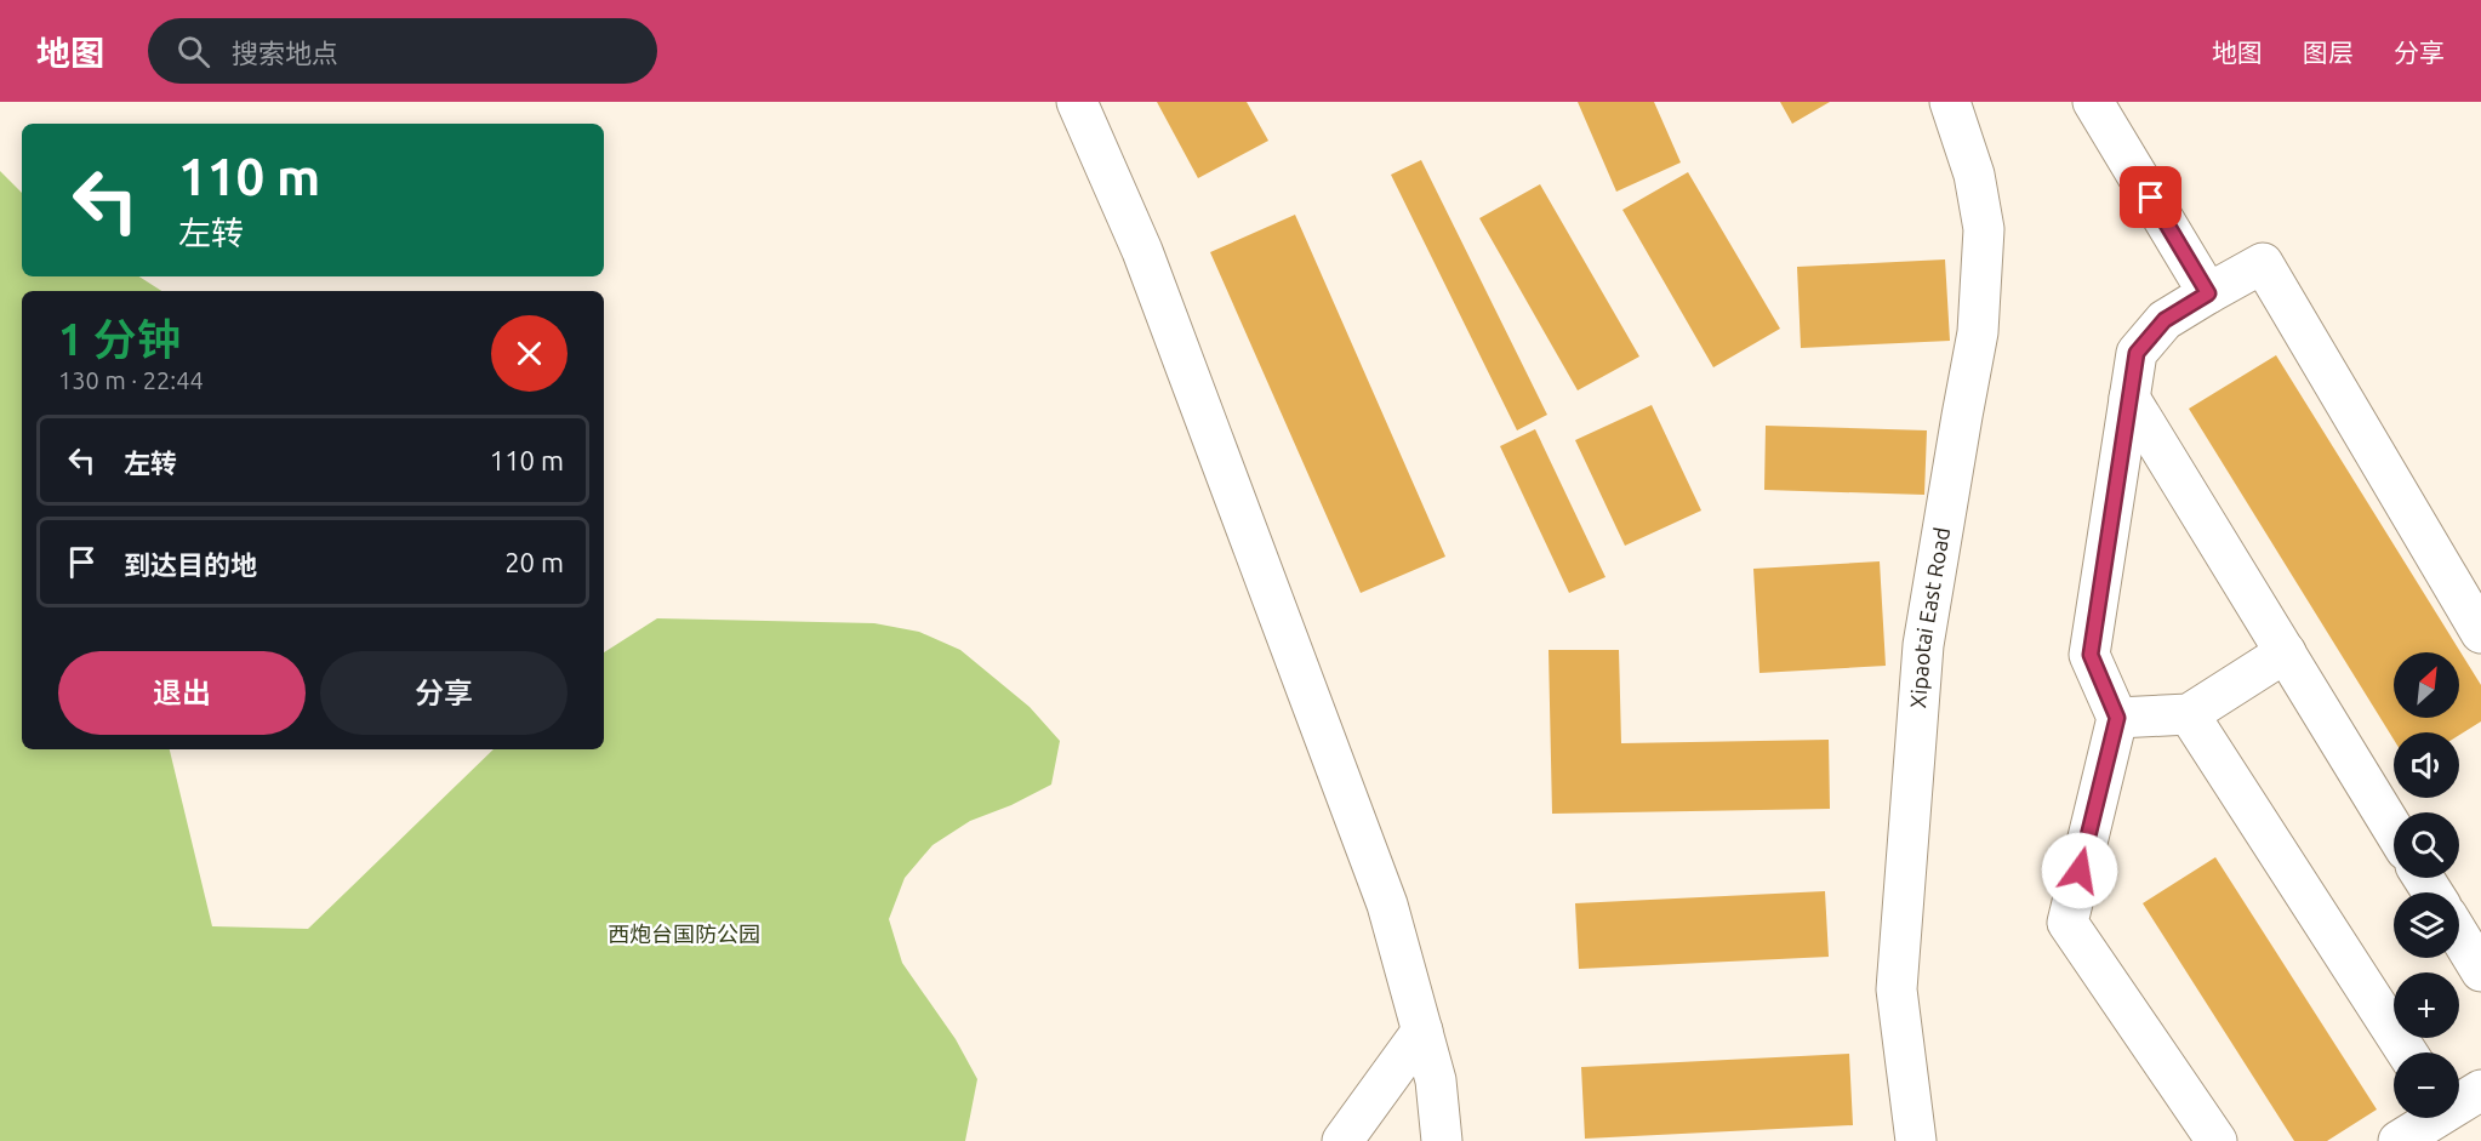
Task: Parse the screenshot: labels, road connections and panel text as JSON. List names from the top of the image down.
{
  "streets": {
    "street": ["Xipaotai East Road"]
  },
  "parks": ["西炮台国防公园"],
  "north": "top right",
  "page": {
    "header": "地图",
    "search": "搜索地点",
    "nav": ["地图", "图层", "分享"],
    "turn": ["110 m", "左转"],
    "heading": ["1 分钟", "130 m · 22:44"],
    "list": [
      {
        "name": "左转",
        "value": "110 m"
      },
      {
        "name": "到达目的地",
        "value": "20 m"
      }
    ],
    "buttons": ["退出", "分享"],
    "map_buttons": ["+", "−"]
  }
}
